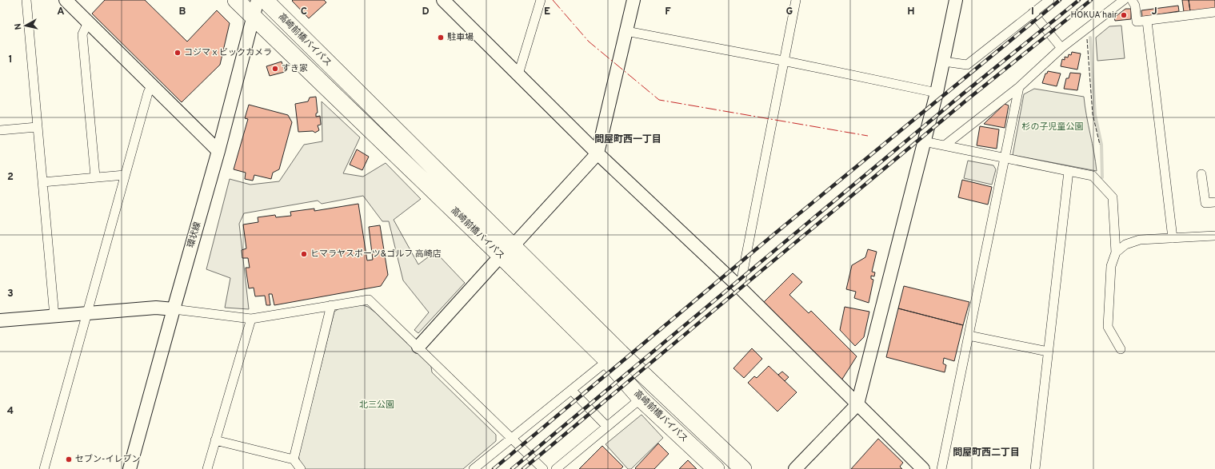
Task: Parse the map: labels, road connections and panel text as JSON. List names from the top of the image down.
{
  "streets": {
    "highway": ["高崎前橋バイパス"],
    "street": ["環状線"]
  },
  "crossings": [
    ["高崎前橋バイパス", "環状線"]
  ],
  "districts": ["問屋町西一丁目", "問屋町西二丁目"],
  "parks": ["杉の子児童公園", "北三公園"],
  "places": [
    "HOKUA hair",
    "駐車場",
    "コジマｘビックカメラ",
    "すき家",
    "ヒマラヤスポーツ&ゴルフ 高崎店",
    "セブン-イレブン"
  ],
  "north": "left",
  "grid": {
    "columns": [
      "A",
      "B",
      "C",
      "D",
      "E",
      "F",
      "G",
      "H",
      "I",
      "J"
    ],
    "rows": [
      "1",
      "2",
      "3",
      "4"
    ]
  }
}
